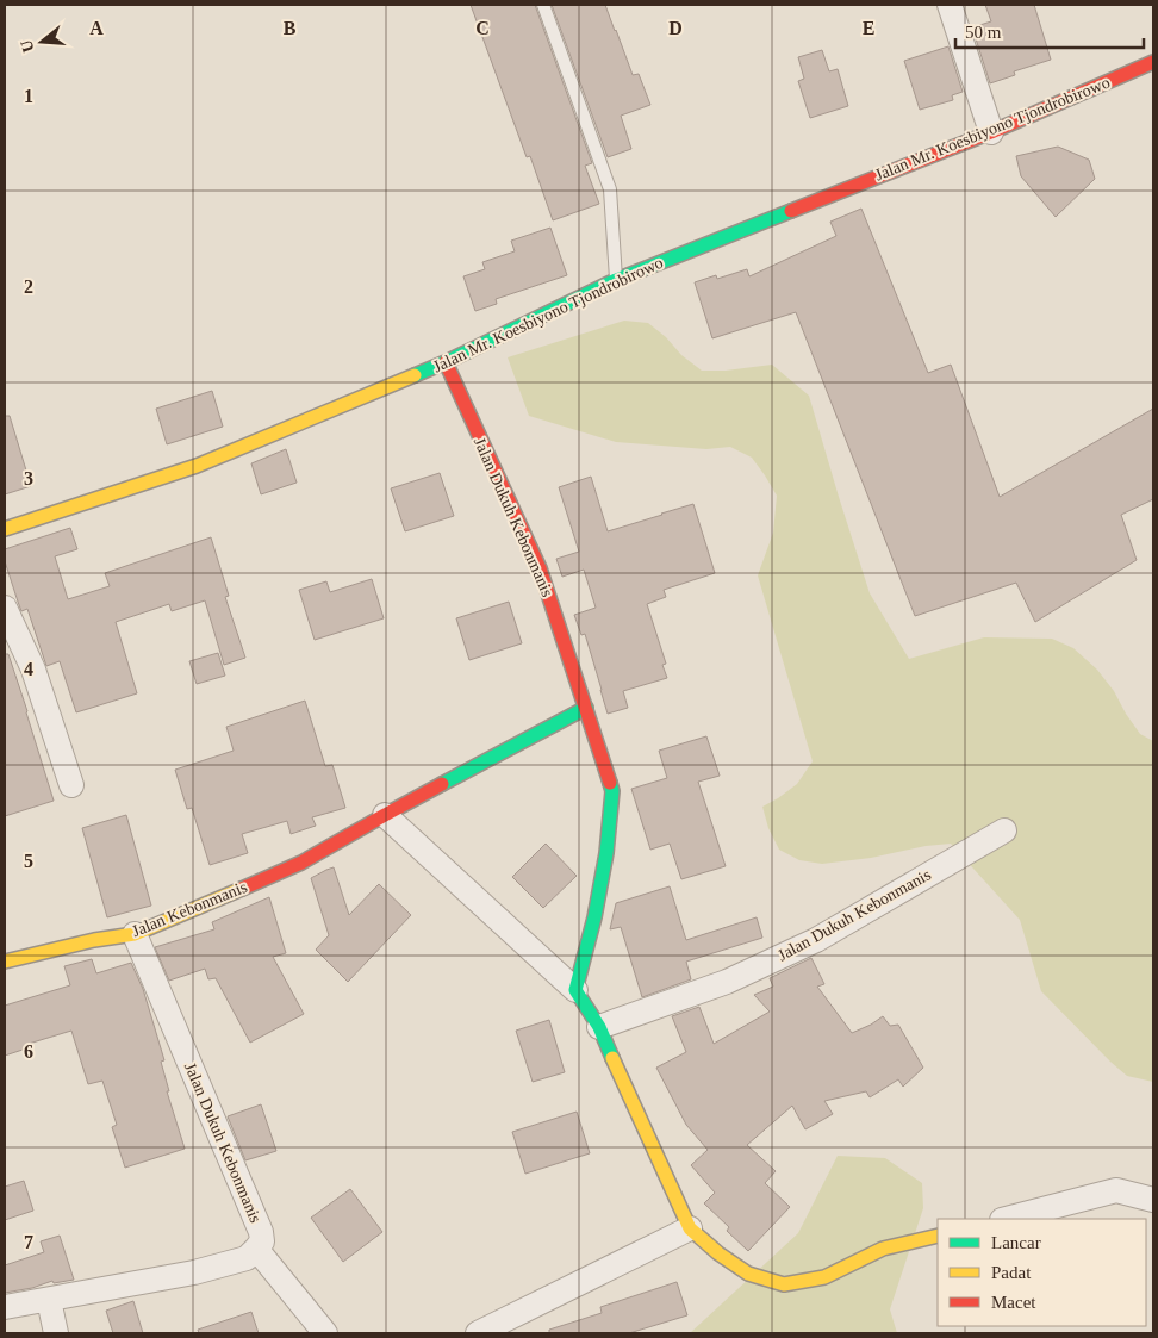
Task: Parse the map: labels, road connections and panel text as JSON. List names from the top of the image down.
{
  "streets": {
    "street": ["Jalan Mr. Koesbiyono Tjondrobirowo", "Jalan Dukuh Kebonmanis", "Jalan Kebonmanis"]
  },
  "crossings": [
    ["Jalan Mr. Koesbiyono Tjondrobirowo", "Jalan Dukuh Kebonmanis"],
    ["Jalan Dukuh Kebonmanis", "Jalan Kebonmanis"]
  ],
  "legend": ["Lancar", "Padat", "Macet"],
  "scale_bar": "50 m",
  "north": "left",
  "grid": {
    "columns": [
      "A",
      "B",
      "C",
      "D",
      "E"
    ],
    "rows": [
      "1",
      "2",
      "3",
      "4",
      "5",
      "6",
      "7"
    ]
  }
}
